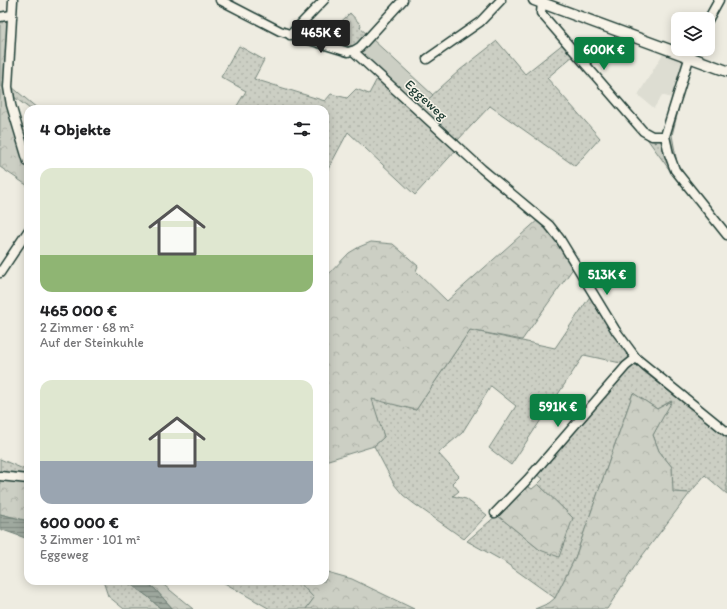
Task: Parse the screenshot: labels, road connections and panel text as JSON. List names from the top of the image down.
{
  "streets": {
    "street": ["Eggeweg"]
  },
  "page": {
    "price": [
      "465K €",
      "600K €",
      "513K €",
      "591K €"
    ],
    "heading": "4 Objekte",
    "list": [
      {
        "name": "465 000 €",
        "note": "2 Zimmer · 68 m² · Auf der Steinkuhle"
      },
      {
        "name": "600 000 €",
        "note": "3 Zimmer · 101 m² · Eggeweg"
      }
    ]
  }
}
